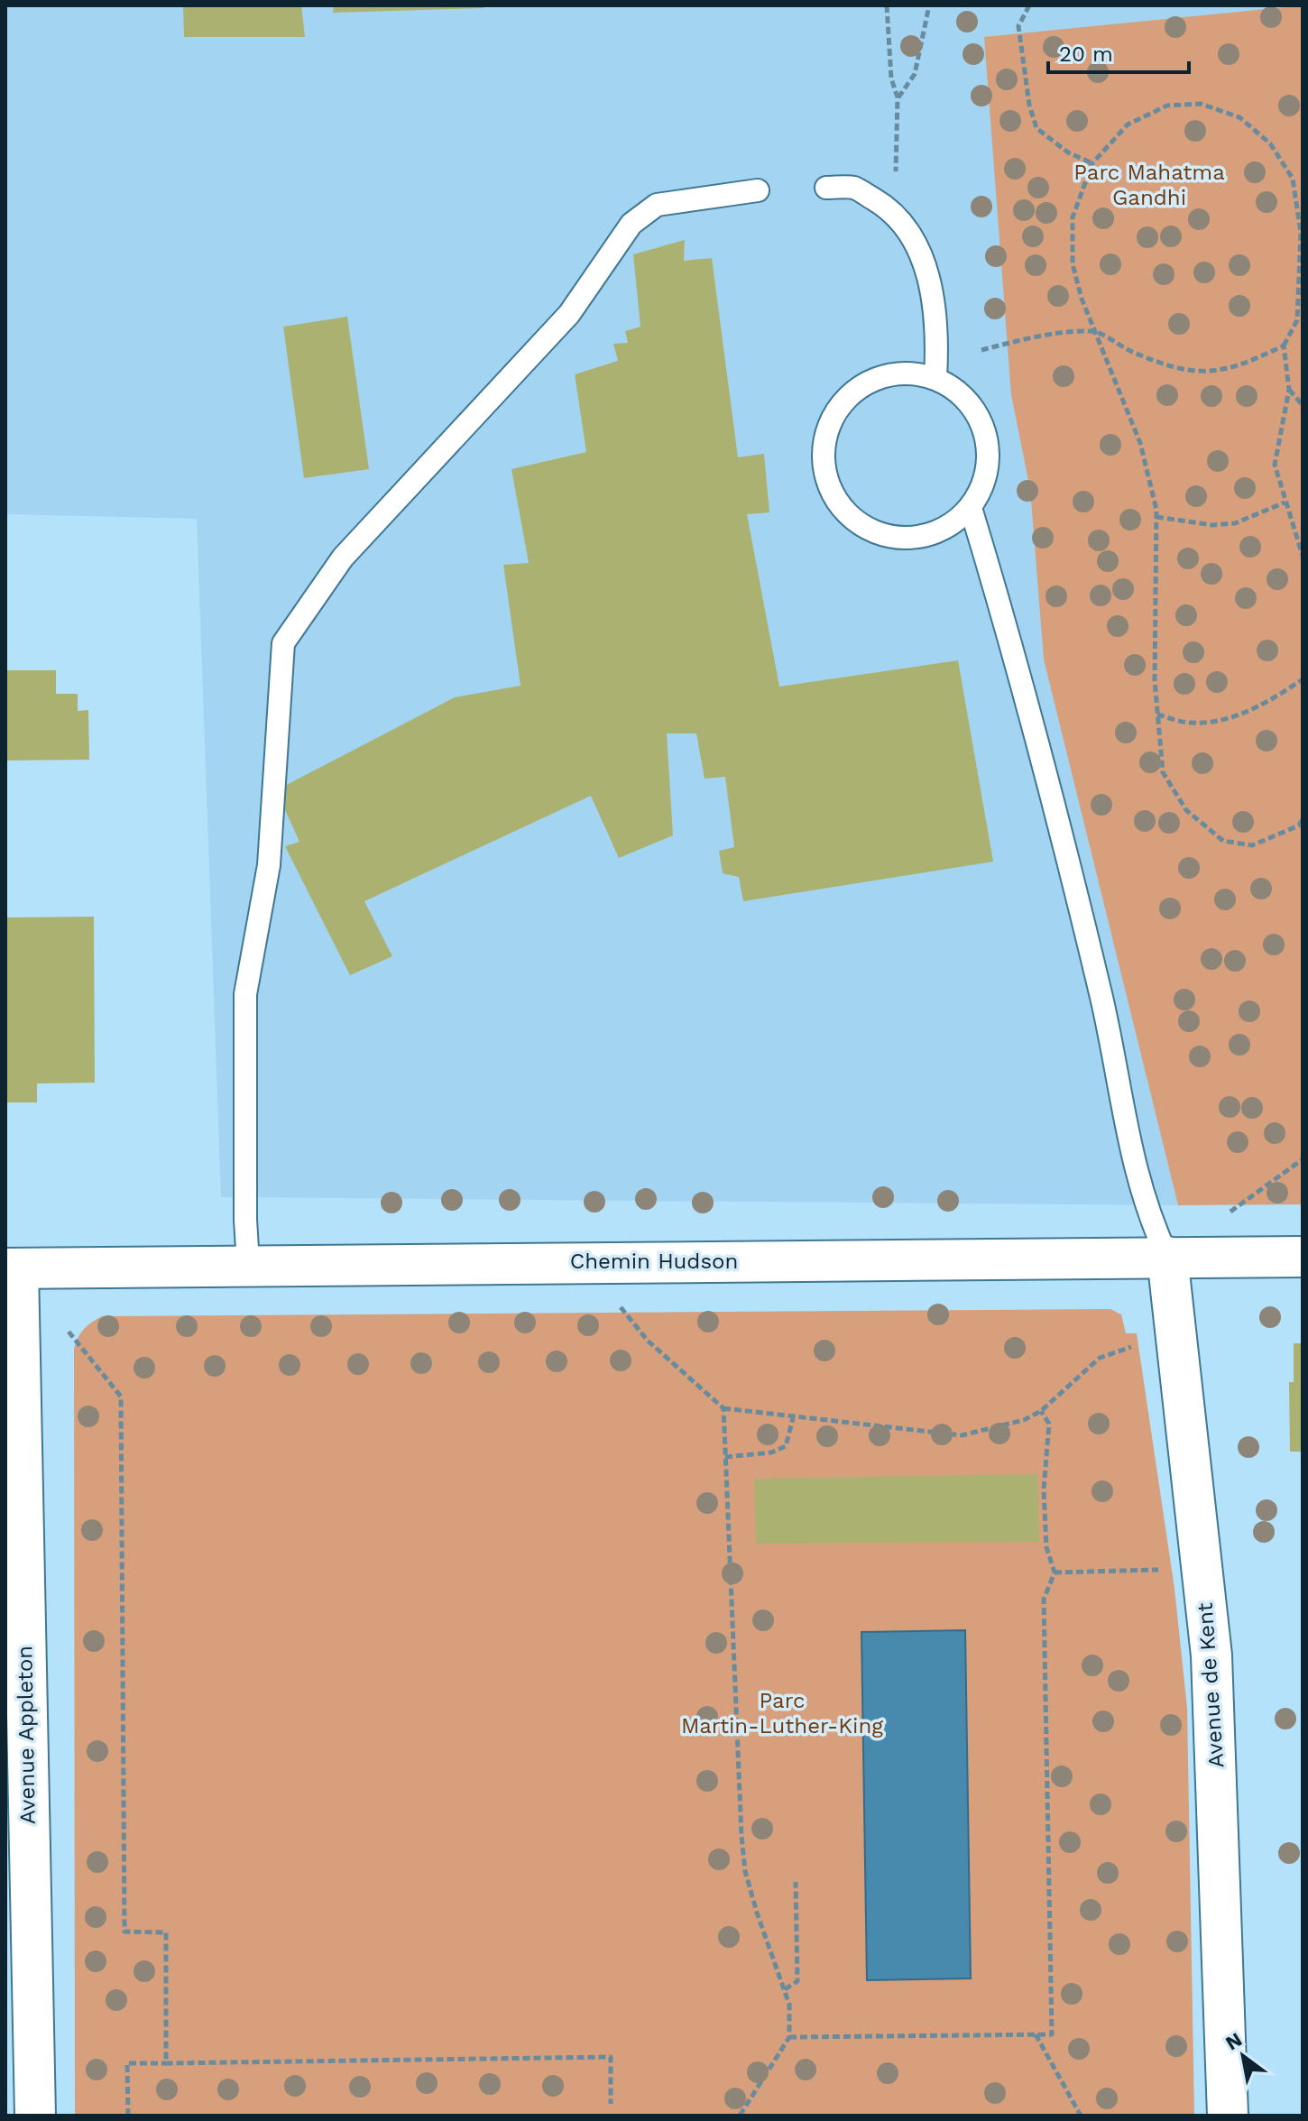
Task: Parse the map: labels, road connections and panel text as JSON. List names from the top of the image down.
{
  "streets": {
    "street": ["Chemin Hudson", "Avenue de Kent", "Avenue Appleton"]
  },
  "crossings": [
    ["Chemin Hudson", "Avenue de Kent"],
    ["Chemin Hudson", "Avenue Appleton"]
  ],
  "parks": ["Parc Mahatma Gandhi", "Parc Martin-Luther-King"],
  "scale_bar": "20 m",
  "north": "top left"
}
